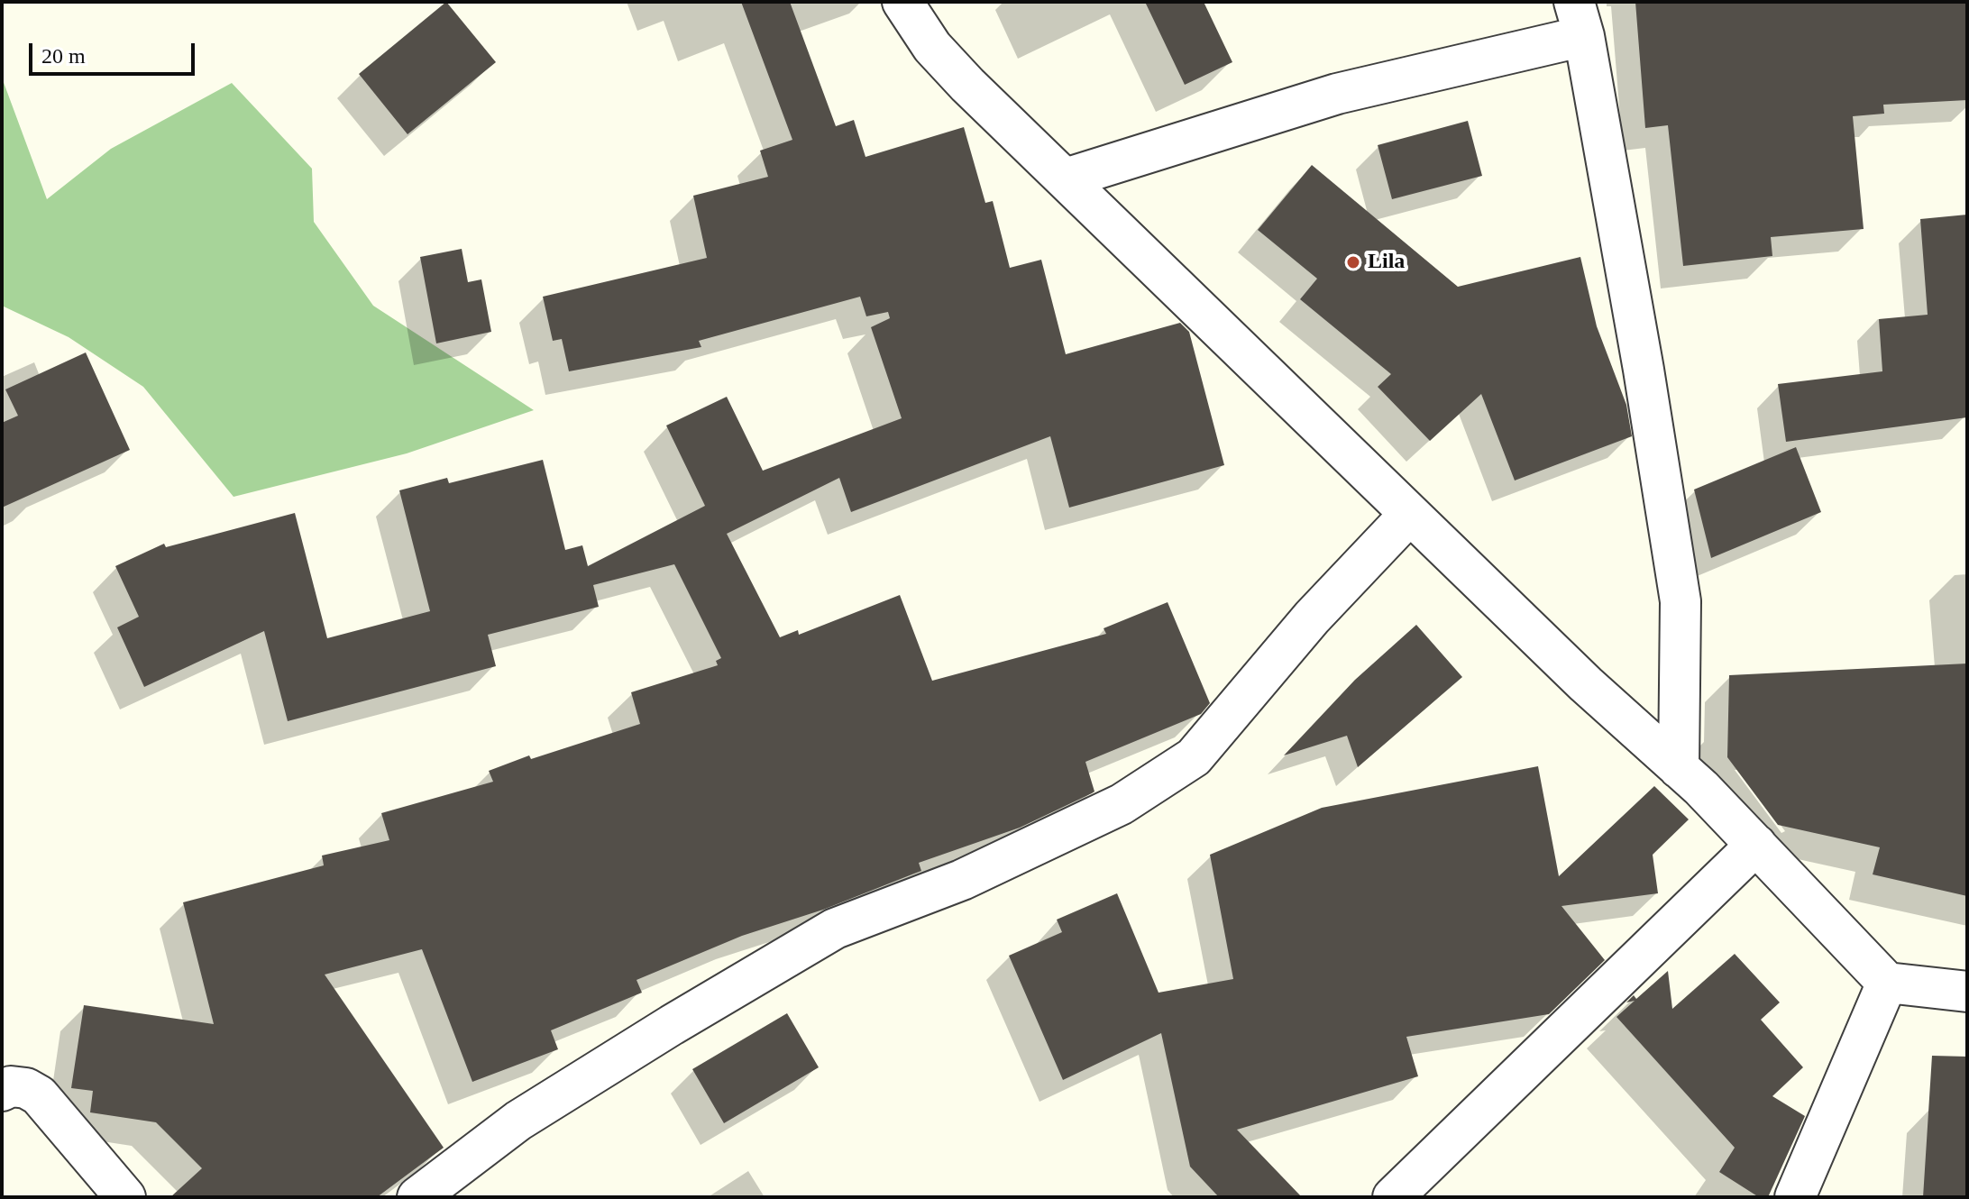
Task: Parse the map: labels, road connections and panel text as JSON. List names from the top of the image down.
{
  "places": ["Lila"],
  "scale_bar": "20 m"
}
